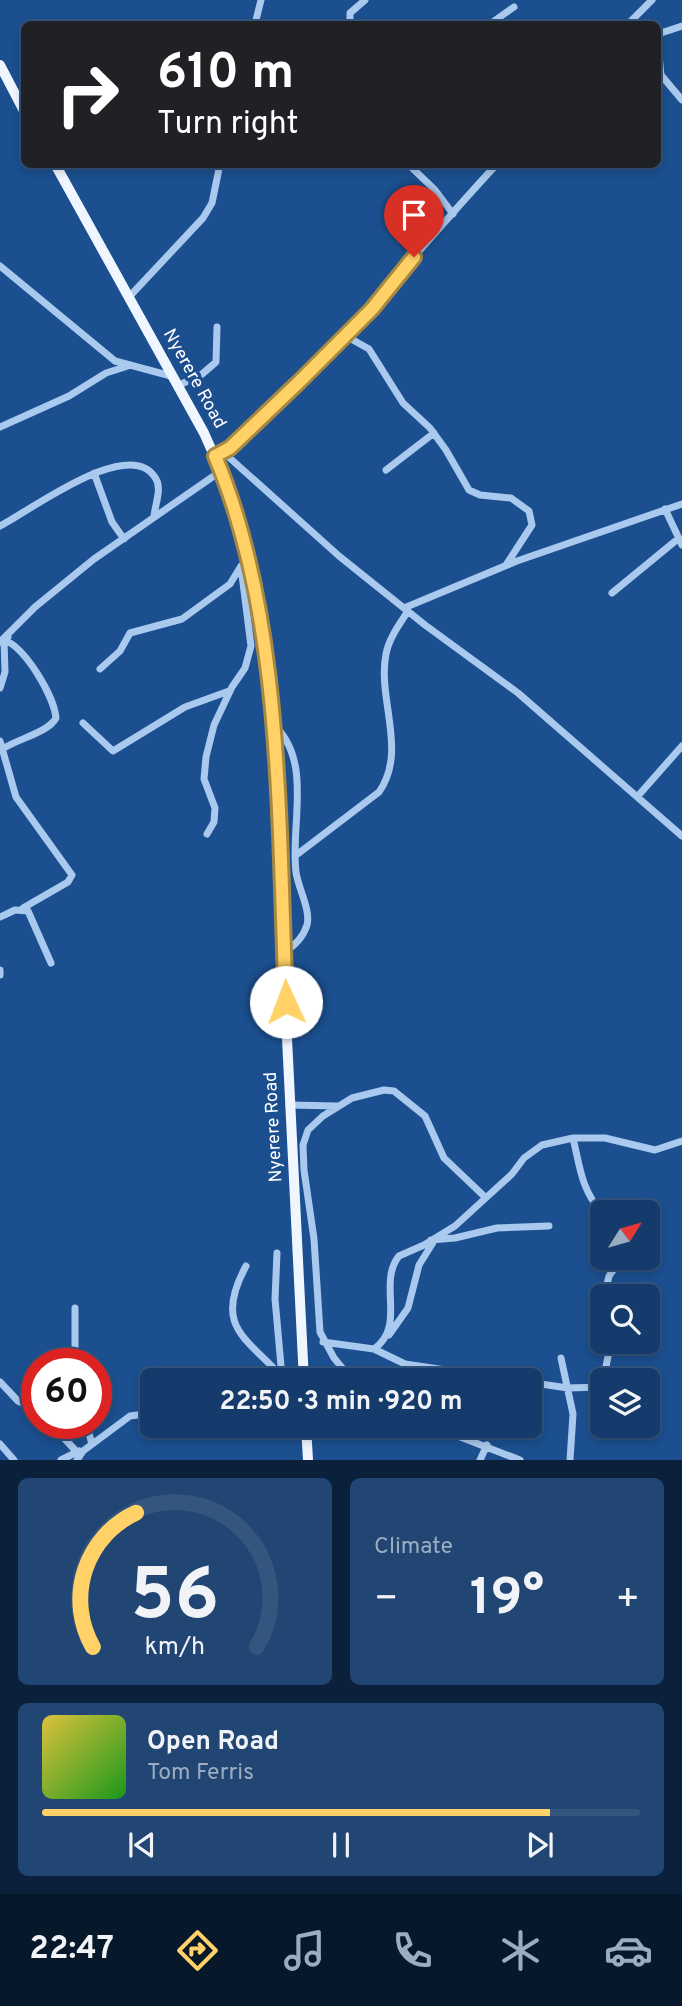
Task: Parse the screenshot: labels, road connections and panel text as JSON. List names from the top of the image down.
{
  "streets": {
    "main road": ["Nyerere Road"]
  },
  "north": "top right",
  "page": {
    "turn": ["610 m", "Turn right"],
    "limit": "60",
    "trip": "22:50 · 3 min · 920 m",
    "tile": "Climate",
    "heat": ["−", "19°", "+"],
    "song": ["Open Road", "Tom Ferris"],
    "tabs": "22:47",
    "gauge": ["56", "km/h"]
  }
}
